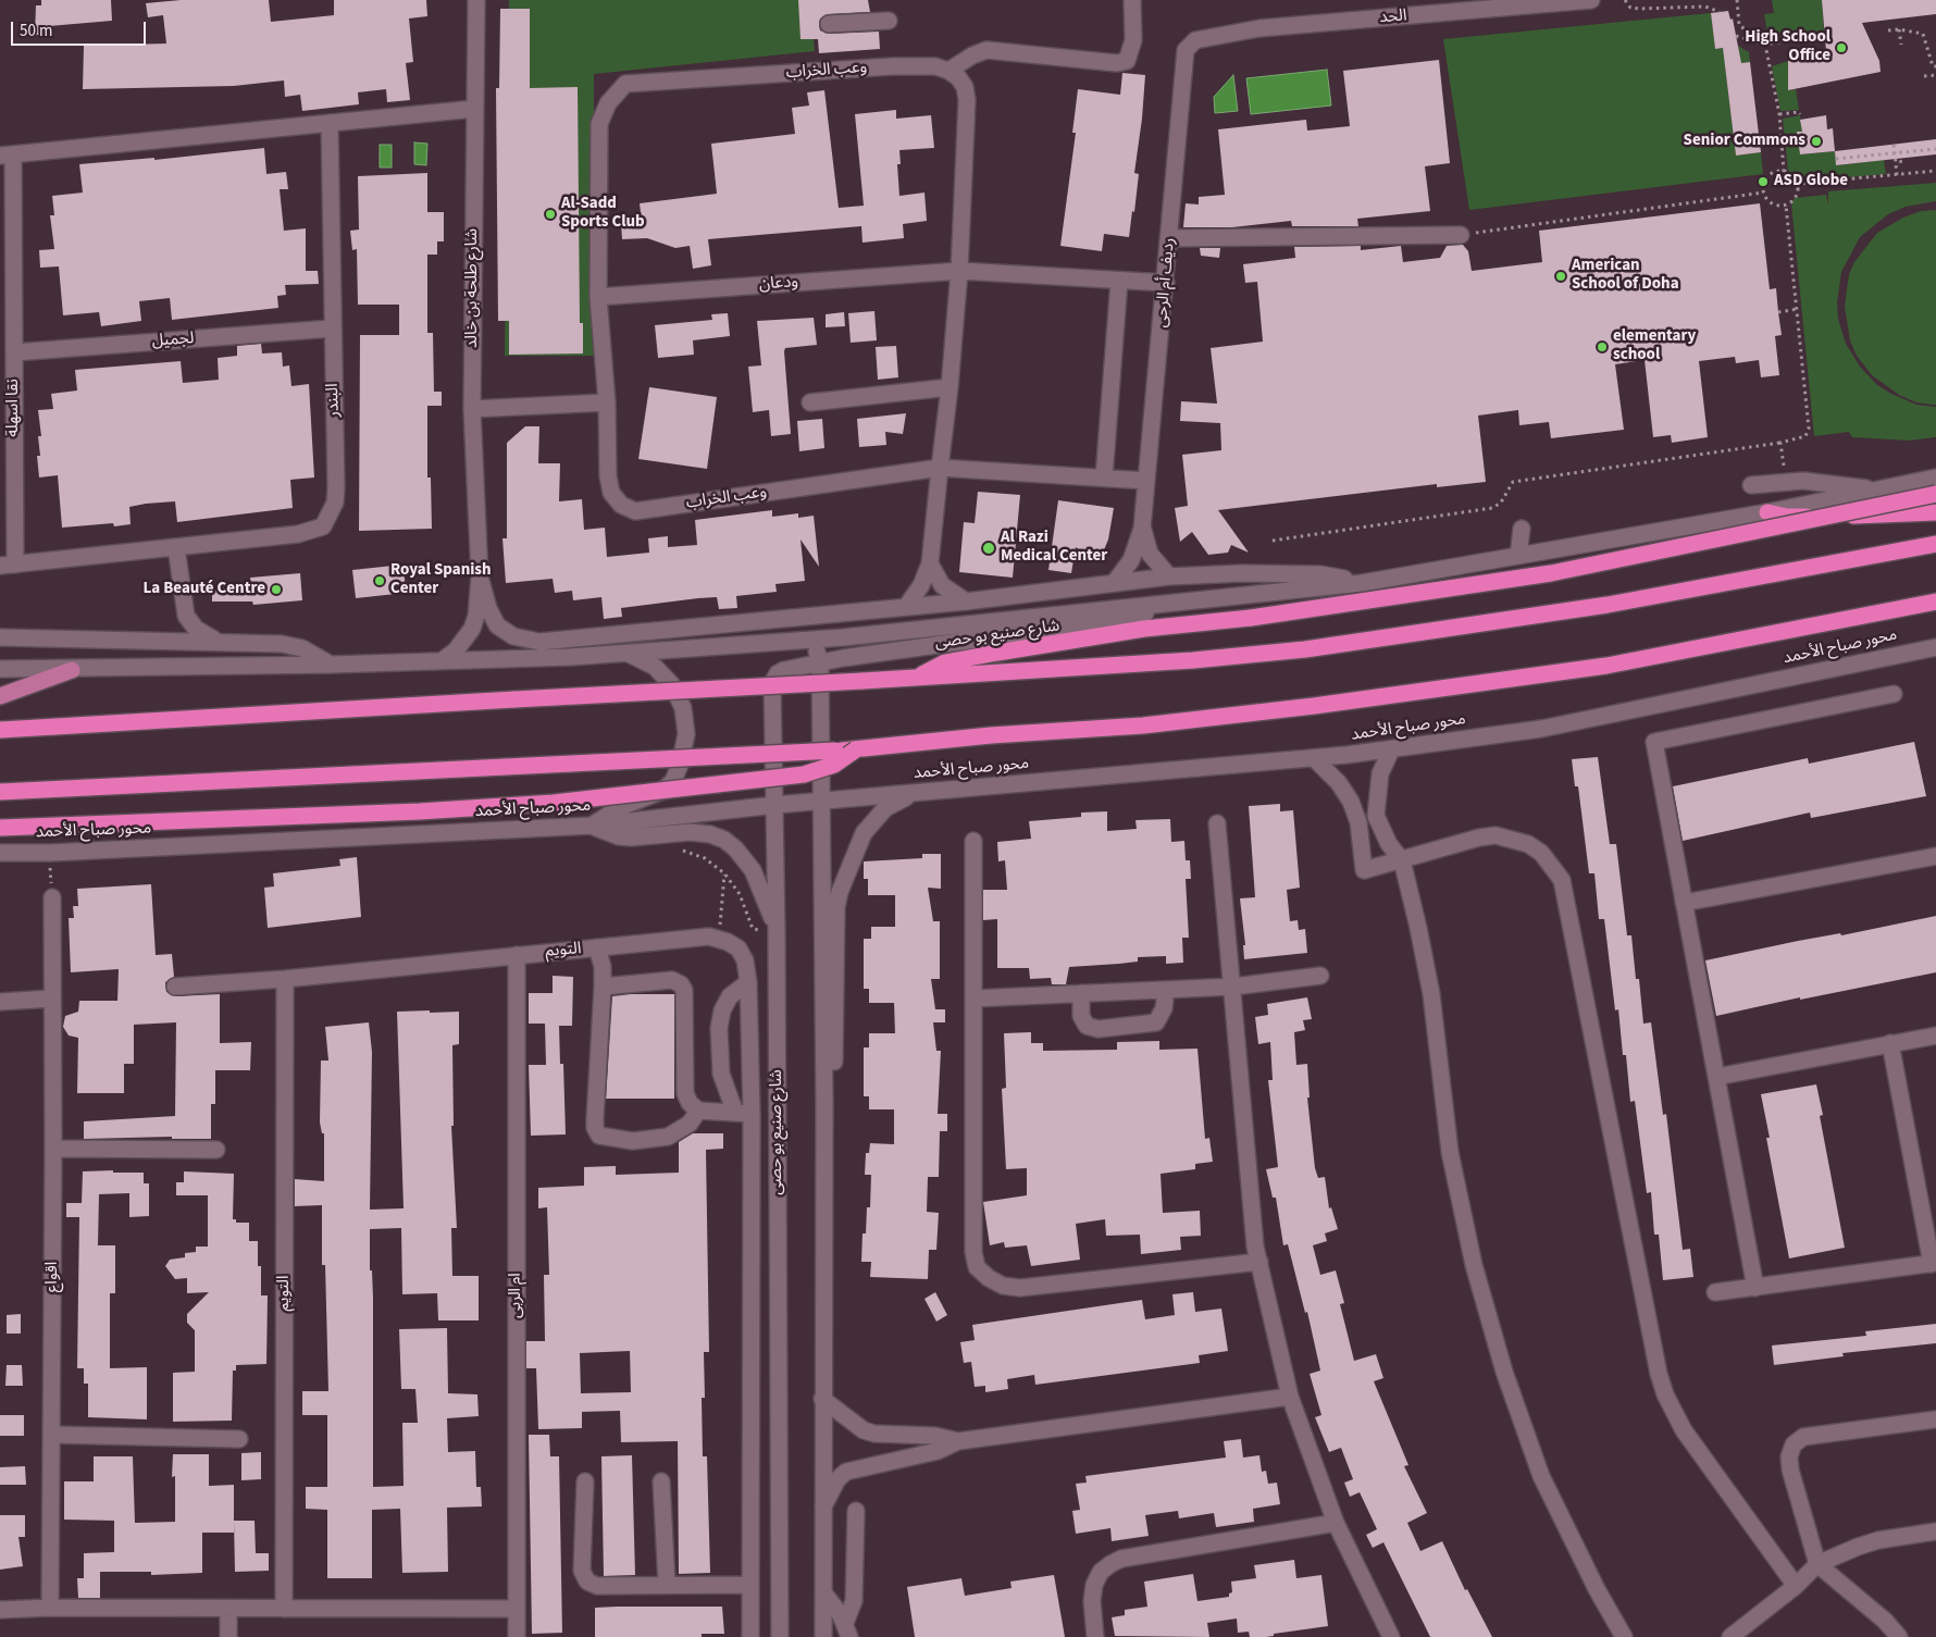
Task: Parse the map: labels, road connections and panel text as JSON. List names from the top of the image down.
{
  "streets": {
    "highway": ["محور صباح الأحمد"],
    "street": [
      "الحد",
      "وعب الخراب",
      "رديف أم الرحى",
      "ودعان",
      "شارع طلحة بن خالد",
      "لجميل",
      "البندر",
      "نقا اسهلة",
      "شارع صنيع بو حصى",
      "التويم",
      "اقواع",
      "ام الربى"
    ]
  },
  "crossings": [
    ["الحد", "رديف أم الرحى"],
    ["وعب الخراب", "رديف أم الرحى"],
    ["وعب الخراب", "ودعان"],
    ["رديف أم الرحى", "ودعان"],
    ["لجميل", "البندر"],
    ["لجميل", "نقا اسهلة"],
    ["البندر", "نقا اسهلة"],
    ["شارع صنيع بو حصى", "محور صباح الأحمد"],
    ["التويم", "ام الربى"]
  ],
  "places": [
    "High School Office",
    "Senior Commons",
    "ASD Globe",
    "Al-Sadd Sports Club",
    "American School of Doha",
    "elementary school",
    "Al Razi Medical Center",
    "Royal Spanish Center",
    "La Beauté Centre"
  ],
  "scale_bar": "50 m"
}
